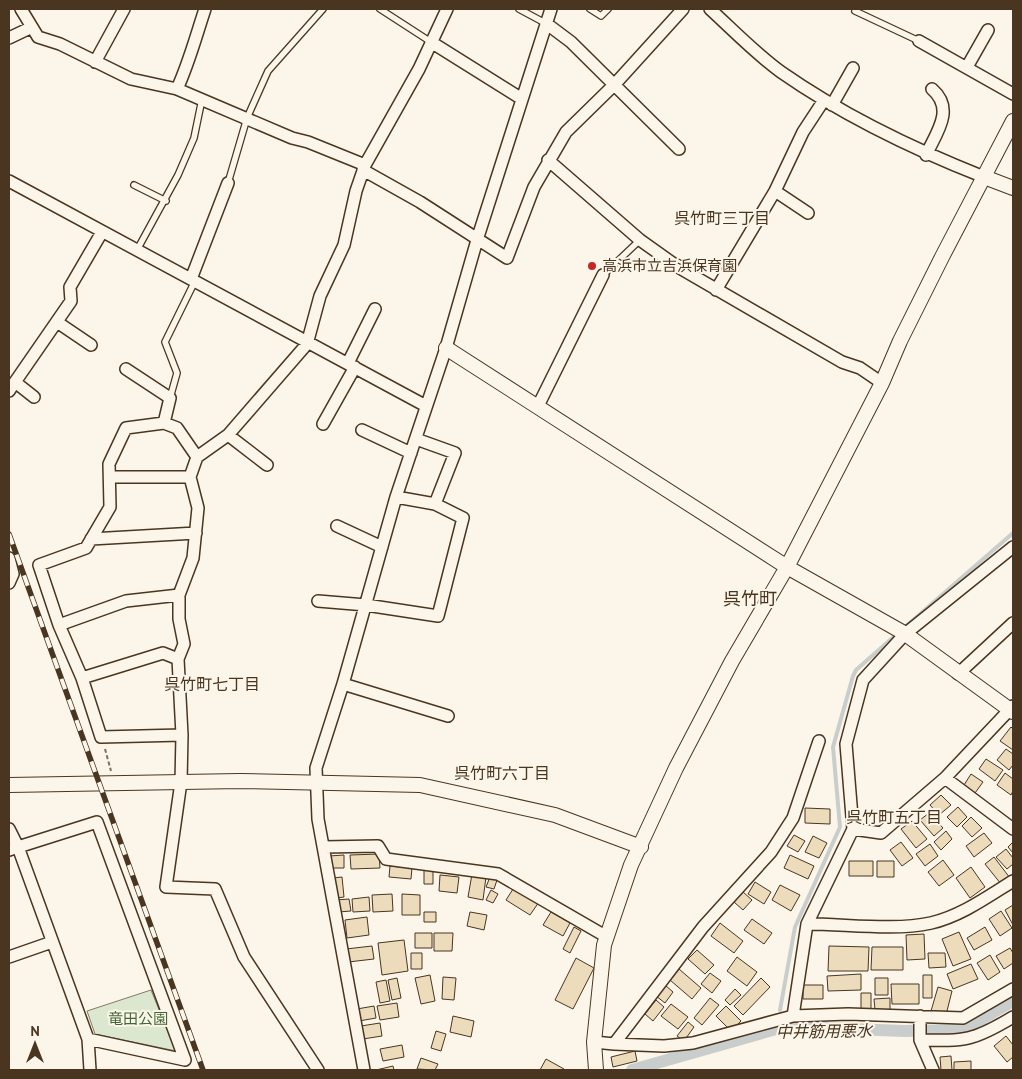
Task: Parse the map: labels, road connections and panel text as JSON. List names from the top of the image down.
{
  "districts": [
    "呉竹町三丁目",
    "呉竹町",
    "呉竹町七丁目",
    "呉竹町六丁目",
    "呉竹町五丁目"
  ],
  "water": ["中井筋用悪水"],
  "parks": ["竜田公園"],
  "places": ["高浜市立吉浜保育園"],
  "north": "top"
}
